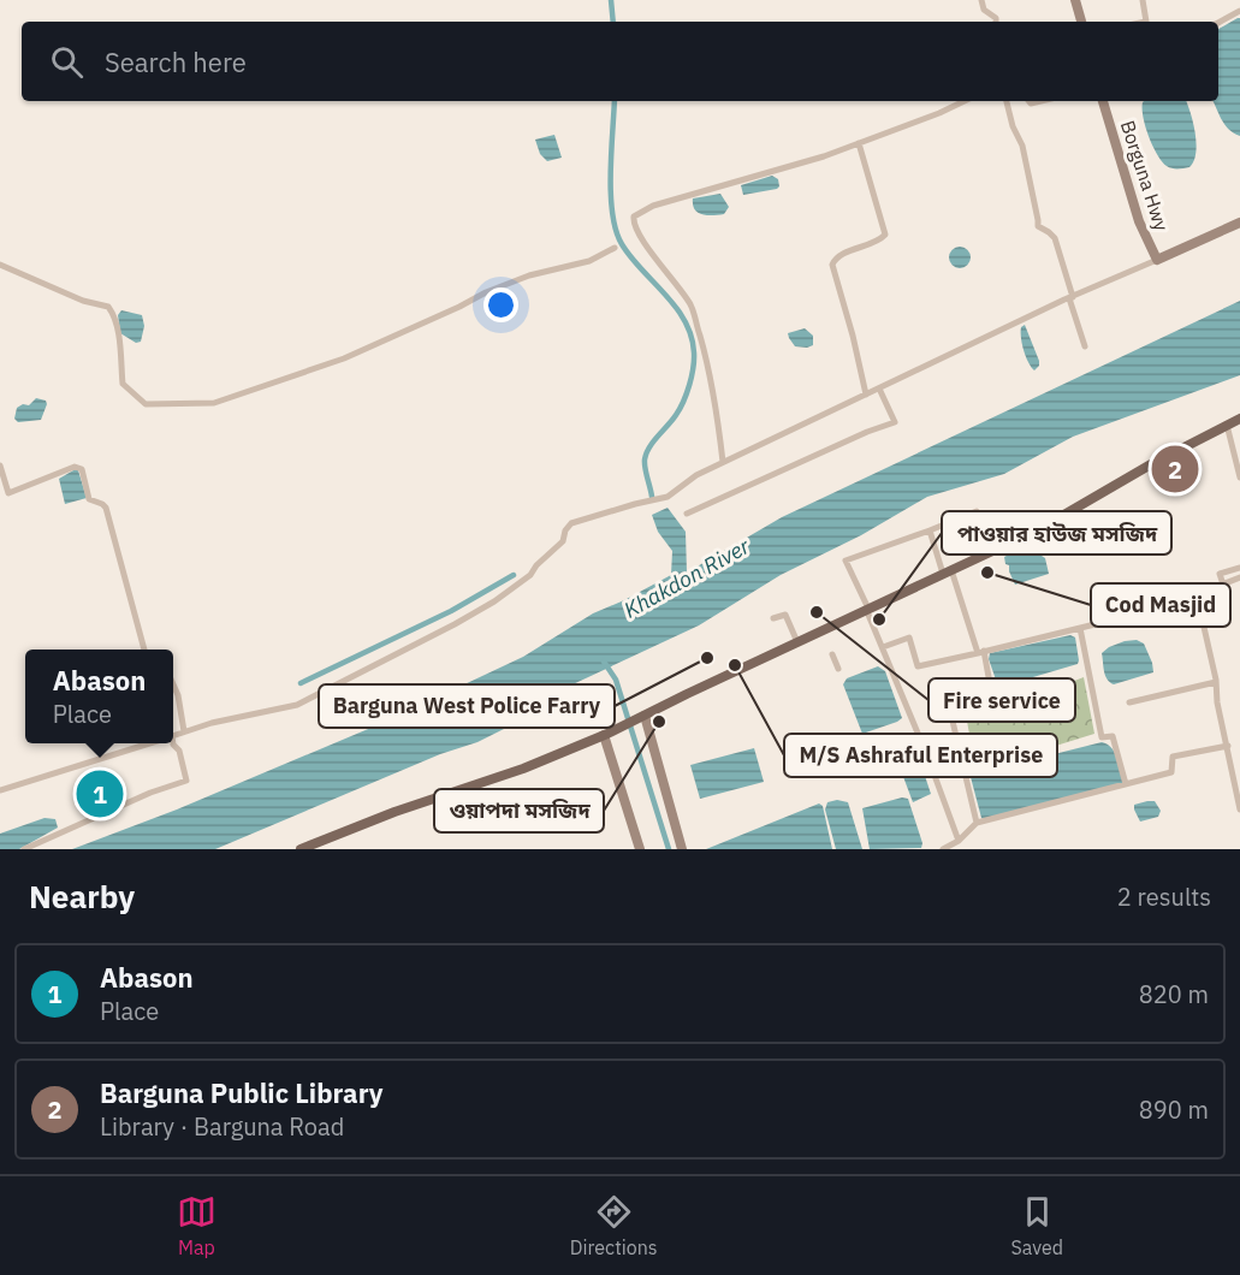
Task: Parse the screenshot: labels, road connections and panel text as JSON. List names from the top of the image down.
{
  "streets": {
    "street": ["Borguna Hwy"]
  },
  "water": ["Khakdon River"],
  "places": [
    "Cod Masjid",
    "Fire service",
    "পাওয়ার হাউজ মসজিদ",
    "Barguna West Police Farry",
    "M/S Ashraful Enterprise",
    "ওয়াপদা মসজিদ"
  ],
  "page": {
    "search": "Search here",
    "pins": ["2", "1"],
    "popup": ["Abason", "Place"],
    "heading": ["Nearby", "2 results"],
    "list": [
      {
        "mark": "1",
        "name": "Abason",
        "note": "Place",
        "value": "820 m"
      },
      {
        "mark": "2",
        "name": "Barguna Public Library",
        "note": "Library · Barguna Road",
        "value": "890 m"
      }
    ],
    "nav": ["Map", "Directions", "Saved"]
  }
}
